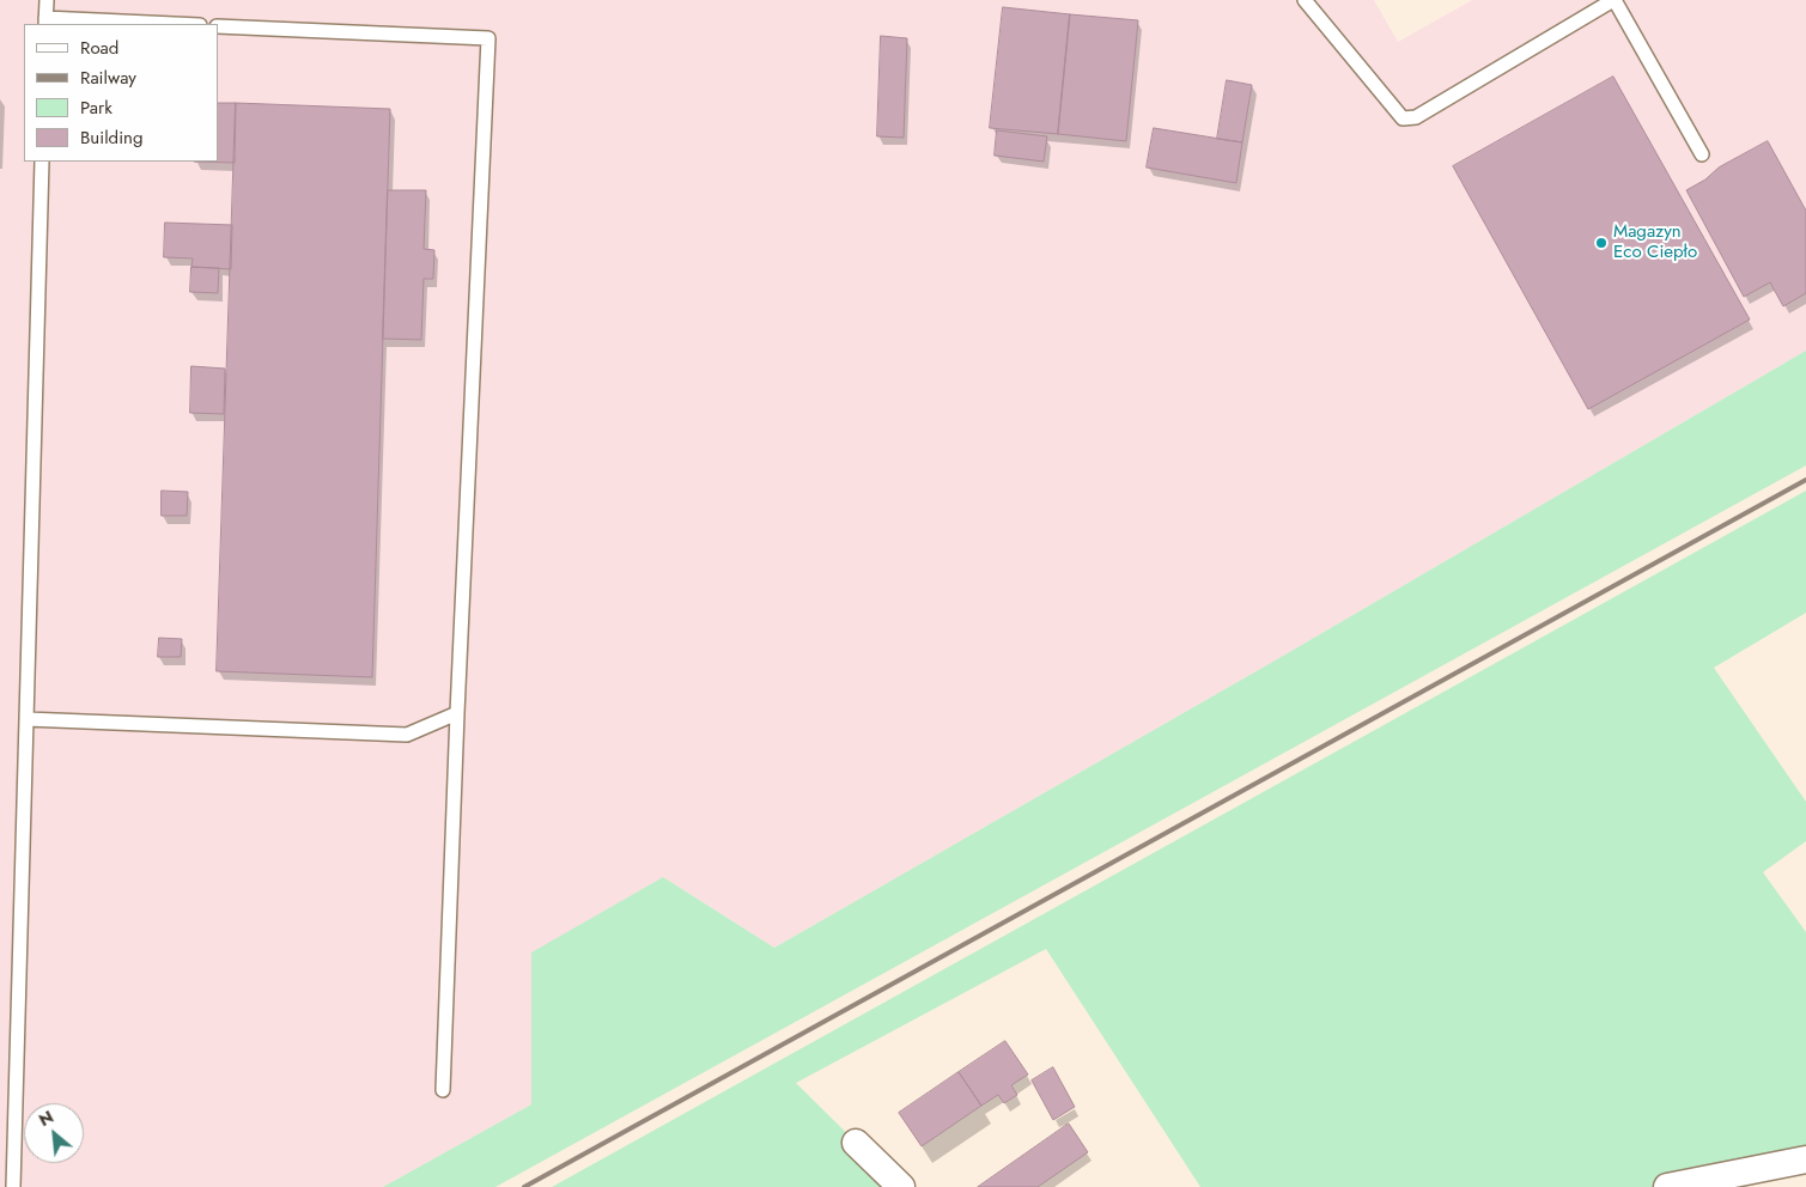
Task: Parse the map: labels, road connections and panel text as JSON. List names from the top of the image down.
{
  "places": ["Magazyn Eco Ciepło"],
  "legend": [
    "Road",
    "Railway",
    "Park",
    "Building"
  ],
  "north": "top left"
}
